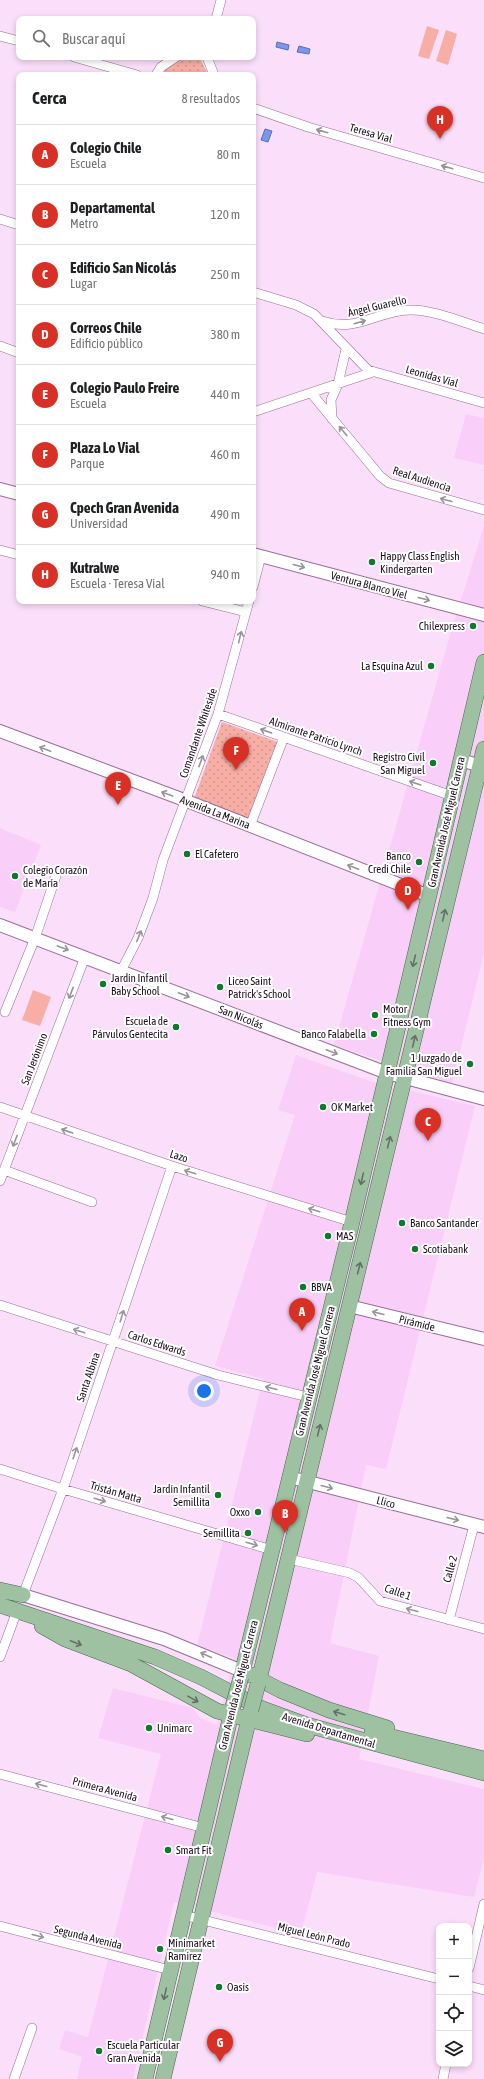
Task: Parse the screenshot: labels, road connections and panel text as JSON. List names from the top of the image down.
{
  "streets": {
    "main road": ["Gran Avenida José Miguel Carrera", "Avenida Departamental"],
    "street": [
      "Teresa Vial",
      "Ángel Guarello",
      "Leonidas Vial",
      "Real Audiencia",
      "Ventura Blanco Viel",
      "Comandante Whiteside",
      "Almirante Patricio Lynch",
      "Avenida La Marina",
      "San Nicolás",
      "San Jerónimo",
      "Lazo",
      "Pirámide",
      "Carlos Edwards",
      "Santa Albina",
      "Tristán Matta",
      "Llico",
      "Calle 2",
      "Calle 1",
      "Primera Avenida",
      "Miguel León Prado",
      "Segunda Avenida"
    ]
  },
  "crossings": [
    ["Ángel Guarello", "Leonidas Vial"],
    ["Comandante Whiteside", "Almirante Patricio Lynch"],
    ["Comandante Whiteside", "Avenida La Marina"],
    ["Comandante Whiteside", "San Nicolás"],
    ["Almirante Patricio Lynch", "Gran Avenida José Miguel Carrera"],
    ["Avenida La Marina", "Gran Avenida José Miguel Carrera"],
    ["Gran Avenida José Miguel Carrera", "San Nicolás"],
    ["Gran Avenida José Miguel Carrera", "Lazo"],
    ["Gran Avenida José Miguel Carrera", "Pirámide"],
    ["Gran Avenida José Miguel Carrera", "Carlos Edwards"],
    ["Gran Avenida José Miguel Carrera", "Tristán Matta"],
    ["Gran Avenida José Miguel Carrera", "Llico"],
    ["Gran Avenida José Miguel Carrera", "Calle 1"],
    ["Gran Avenida José Miguel Carrera", "Primera Avenida"],
    ["Gran Avenida José Miguel Carrera", "Miguel León Prado"],
    ["Gran Avenida José Miguel Carrera", "Segunda Avenida"],
    ["San Nicolás", "San Jerónimo"],
    ["San Jerónimo", "Lazo"],
    ["Lazo", "Santa Albina"],
    ["Carlos Edwards", "Santa Albina"],
    ["Santa Albina", "Tristán Matta"],
    ["Llico", "Calle 2"],
    ["Calle 2", "Calle 1"]
  ],
  "one_way": [
    "Teresa Vial",
    "Real Audiencia",
    "Ventura Blanco Viel",
    "Comandante Whiteside",
    "Almirante Patricio Lynch",
    "Avenida La Marina",
    "San Nicolás",
    "Lazo",
    "Pirámide",
    "Carlos Edwards",
    "Santa Albina",
    "Tristán Matta",
    "Llico",
    "Calle 1",
    "Primera Avenida",
    "Segunda Avenida"
  ],
  "places": [
    "Happy Class English Kindergarten",
    "Chilexpress",
    "La Esquina Azul",
    "Registro Civil San Miguel",
    "El Cafetero",
    "Banco Credi Chile",
    "Colegio Corazón de María",
    "Jardín Infantil Baby School",
    "Liceo Saint Patrick's School",
    "Motor Fitness Gym",
    "Escuela de Párvulos Gentecita",
    "Banco Falabella",
    "1 Juzgado de Familia San Miguel",
    "OK Market",
    "Banco Santander",
    "MAS",
    "Scotiabank",
    "BBVA",
    "Jardín Infantil Semillita",
    "Oxxo",
    "Semillita",
    "Unimarc",
    "Smart Fit",
    "Minimarket Ramirez",
    "Oasis",
    "Escuela Particular Gran Avenida"
  ],
  "page": {
    "search": "Buscar aquí",
    "heading": ["Cerca", "8 resultados"],
    "pins": [
      "H",
      "F",
      "E",
      "D",
      "C",
      "A",
      "B",
      "G"
    ],
    "list": [
      {
        "mark": "A",
        "name": "Colegio Chile",
        "note": "Escuela",
        "value": "80 m"
      },
      {
        "mark": "B",
        "name": "Departamental",
        "note": "Metro",
        "value": "120 m"
      },
      {
        "mark": "C",
        "name": "Edificio San Nicolás",
        "note": "Lugar",
        "value": "250 m"
      },
      {
        "mark": "D",
        "name": "Correos Chile",
        "note": "Edificio público",
        "value": "380 m"
      },
      {
        "mark": "E",
        "name": "Colegio Paulo Freire",
        "note": "Escuela",
        "value": "440 m"
      },
      {
        "mark": "F",
        "name": "Plaza Lo Vial",
        "note": "Parque",
        "value": "460 m"
      },
      {
        "mark": "G",
        "name": "Cpech Gran Avenida",
        "note": "Universidad",
        "value": "490 m"
      },
      {
        "mark": "H",
        "name": "Kutralwe",
        "note": "Escuela · Teresa Vial",
        "value": "940 m"
      }
    ],
    "map_buttons": ["+", "−"]
  }
}
